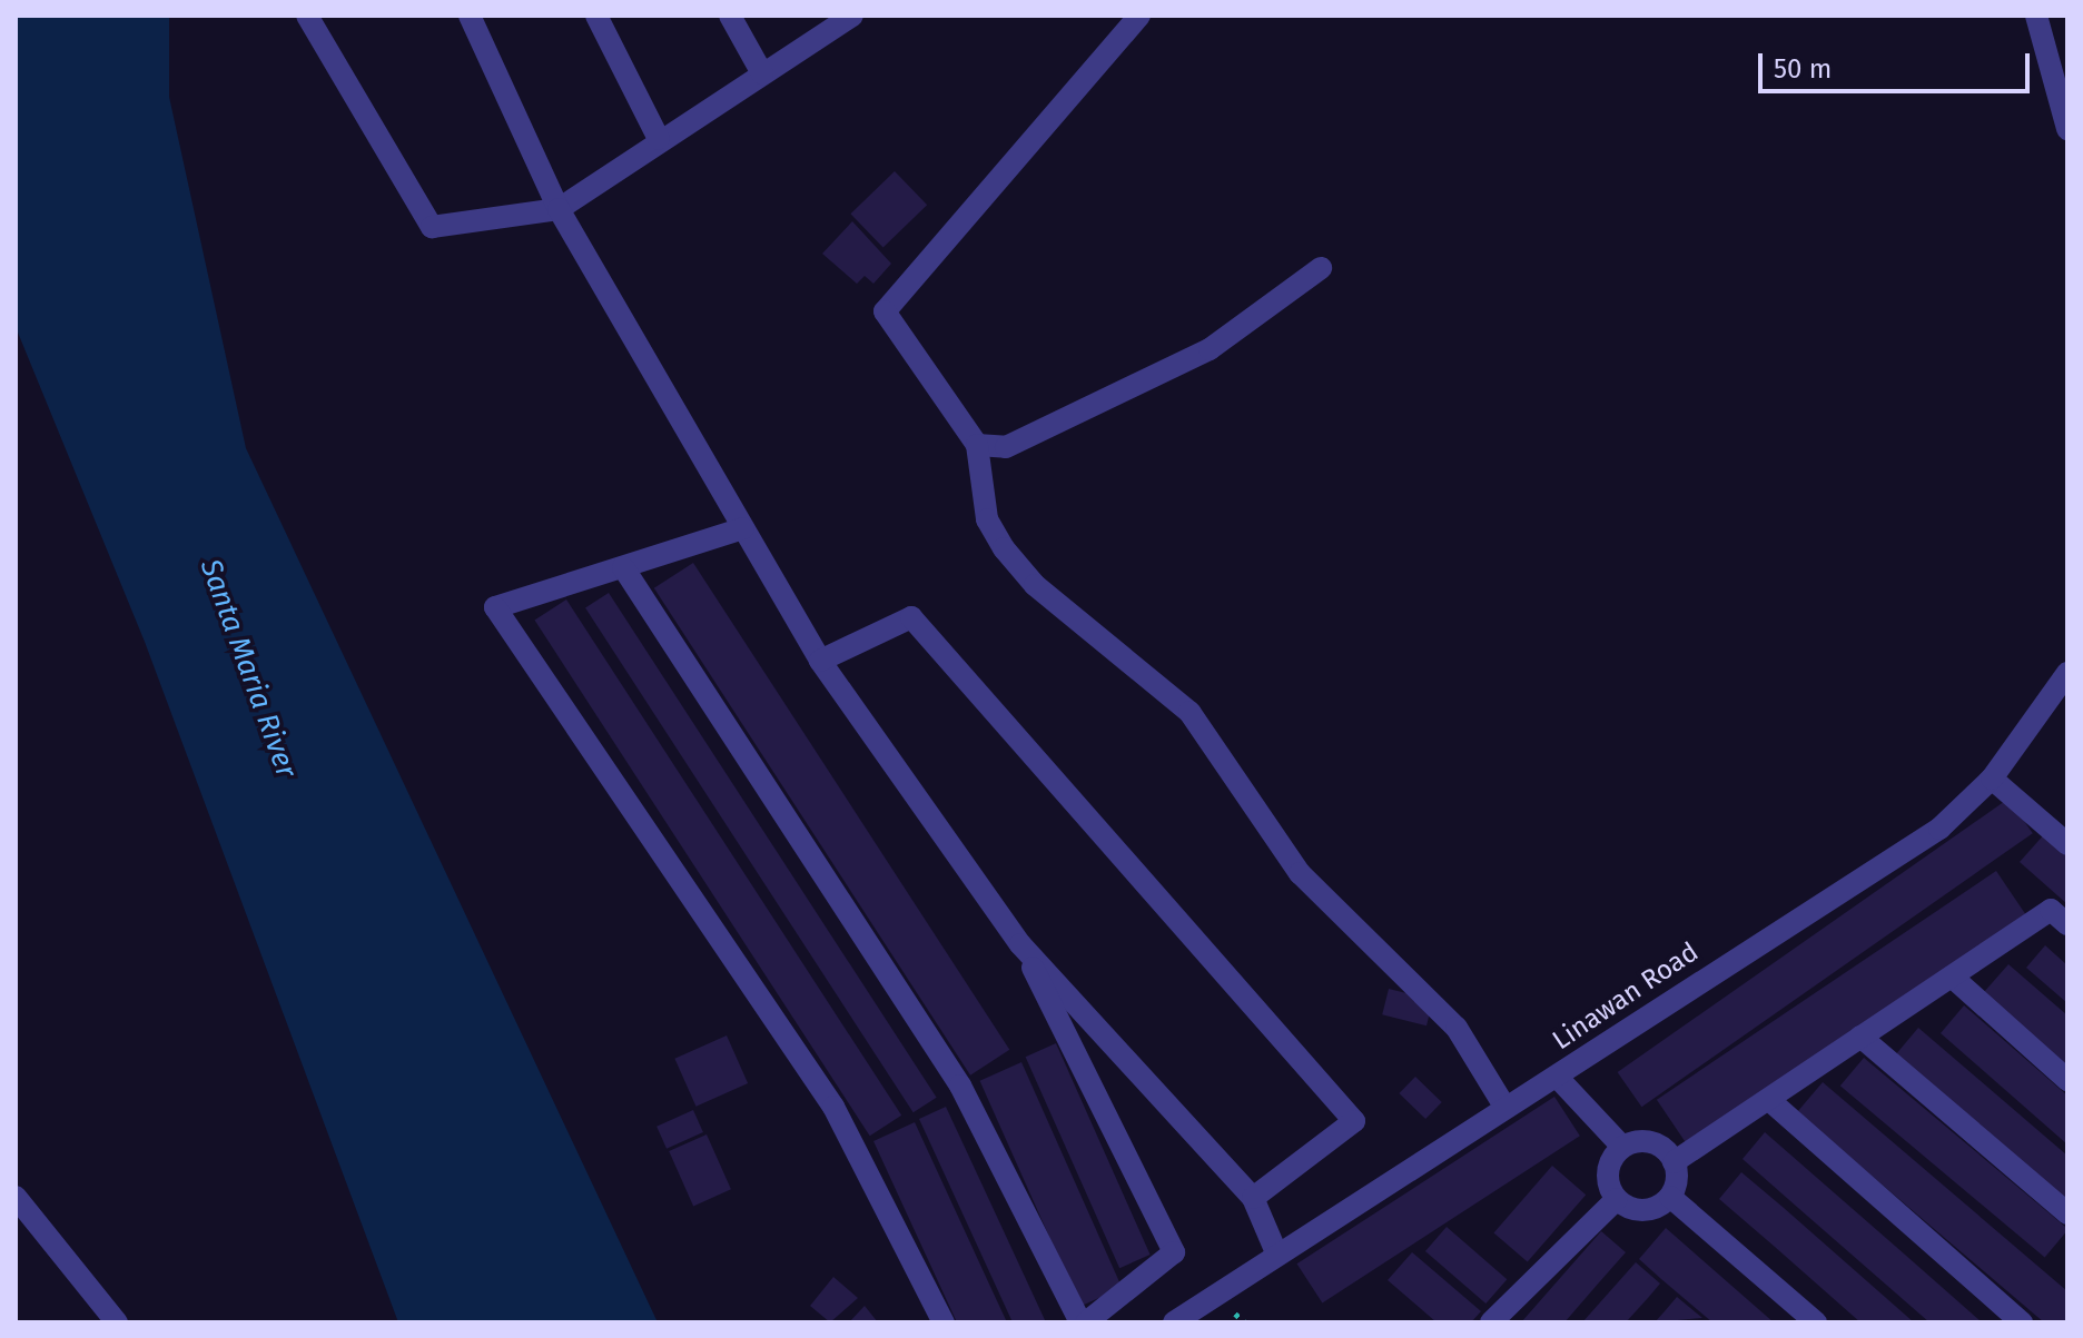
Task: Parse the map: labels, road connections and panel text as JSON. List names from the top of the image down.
{
  "streets": {
    "street": ["Linawan Road"]
  },
  "water": ["Santa Maria River"],
  "scale_bar": "50 m"
}
